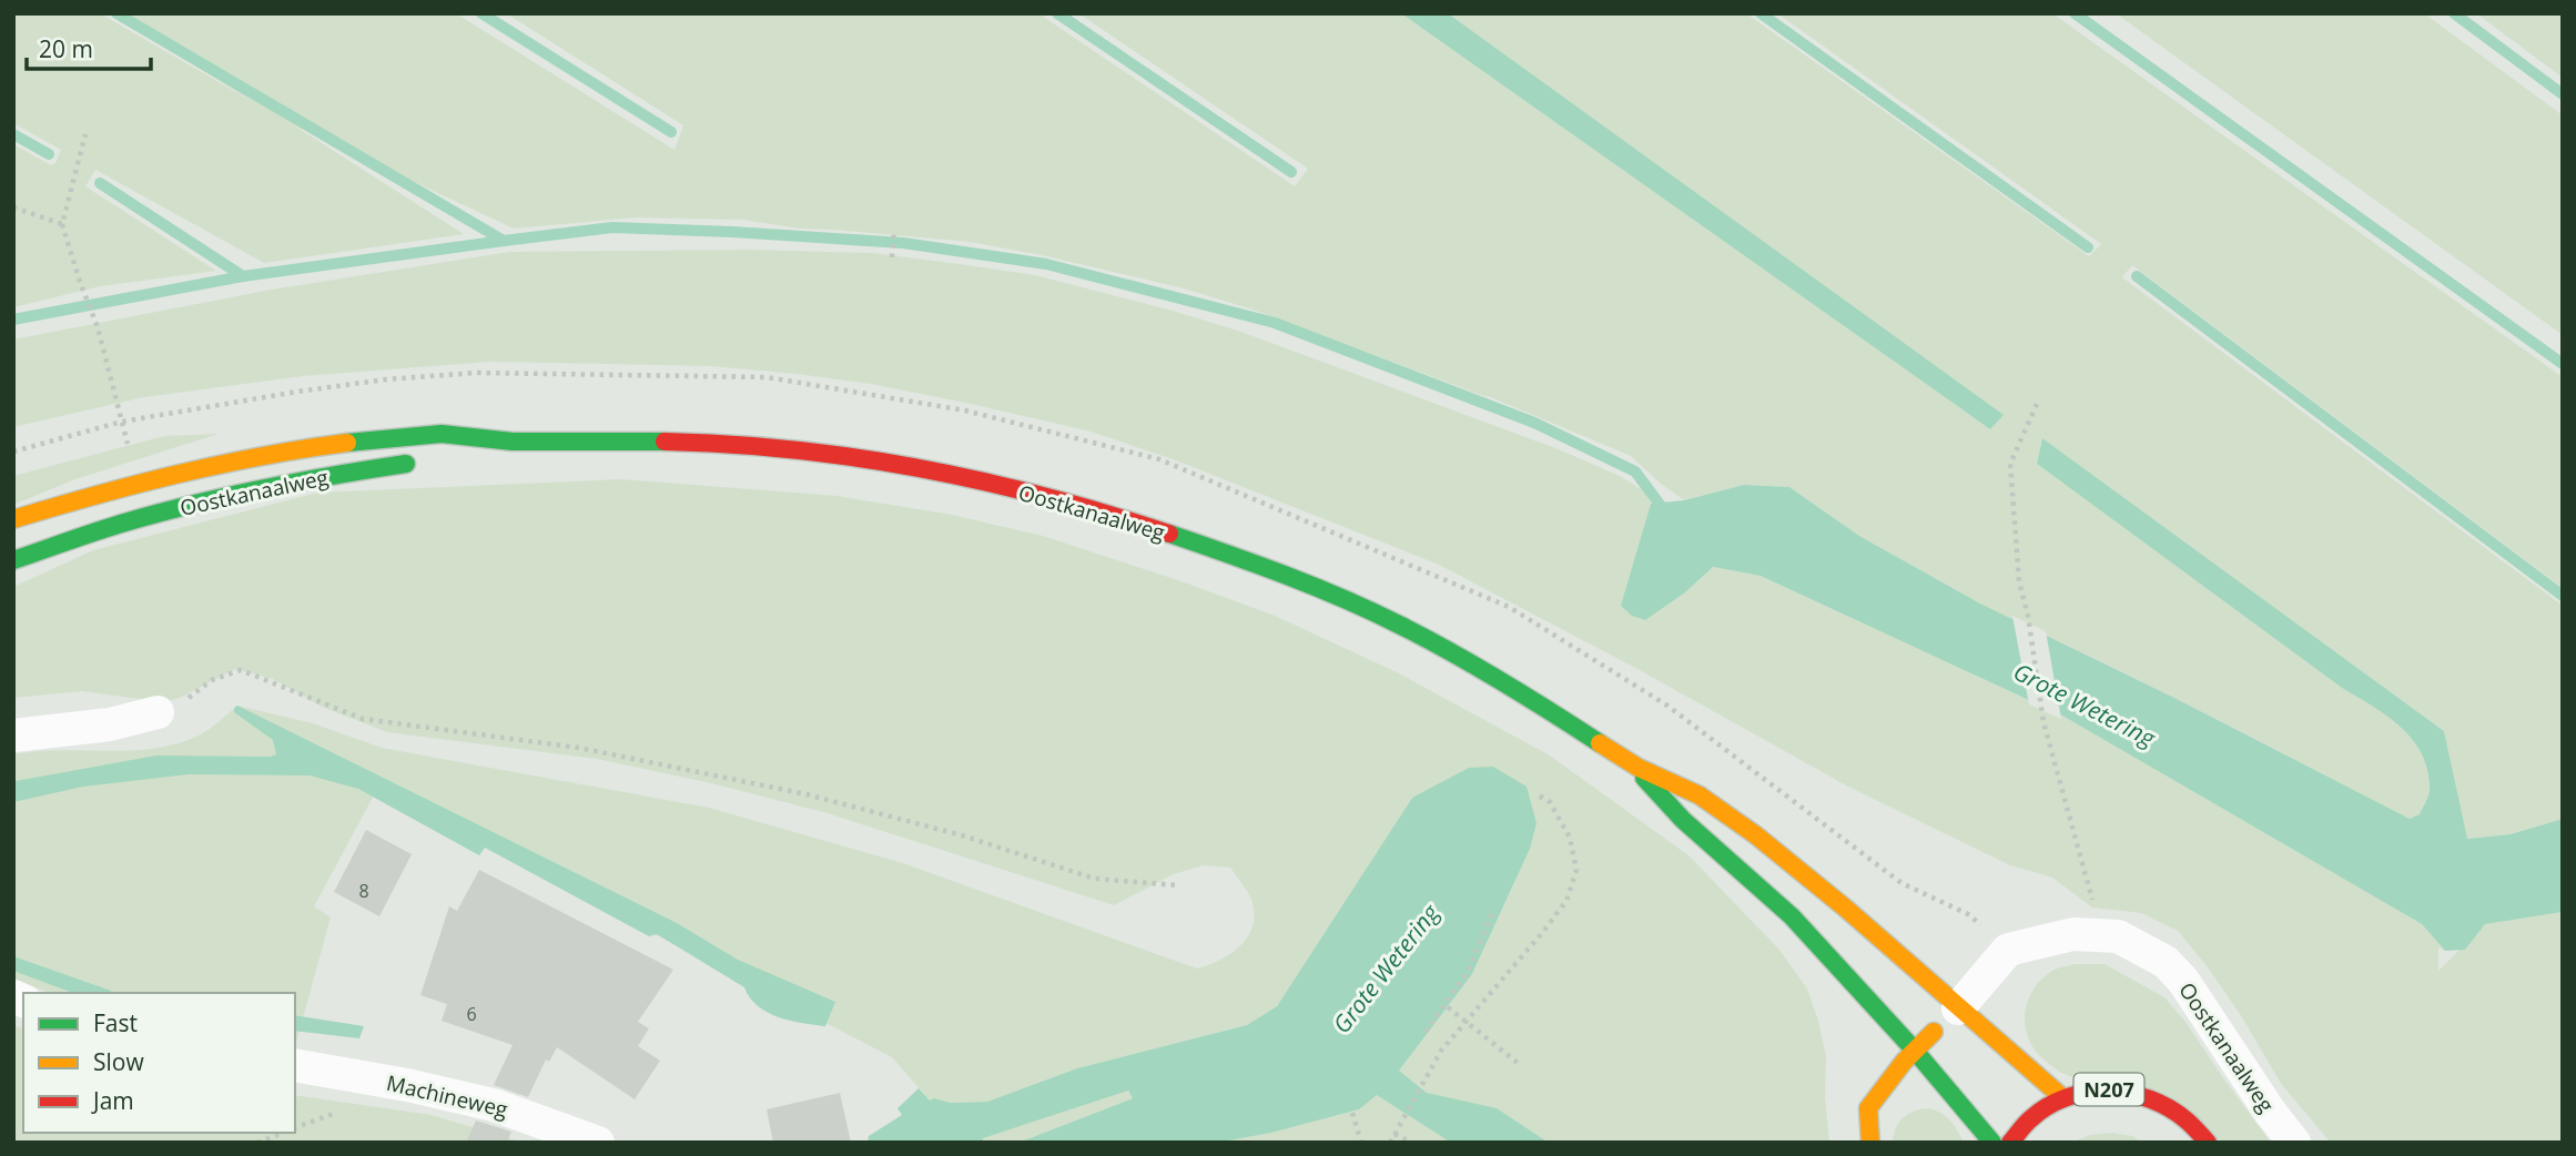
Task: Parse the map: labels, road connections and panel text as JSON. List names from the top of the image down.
{
  "streets": {
    "main road": ["Oostkanaalweg", "N207"],
    "street": ["Machineweg"]
  },
  "crossings": [
    ["Oostkanaalweg", "N207"]
  ],
  "water": ["Grote Wetering"],
  "house_numbers": ["8", "6"],
  "legend": ["Fast", "Slow", "Jam"],
  "scale_bar": "20 m"
}
